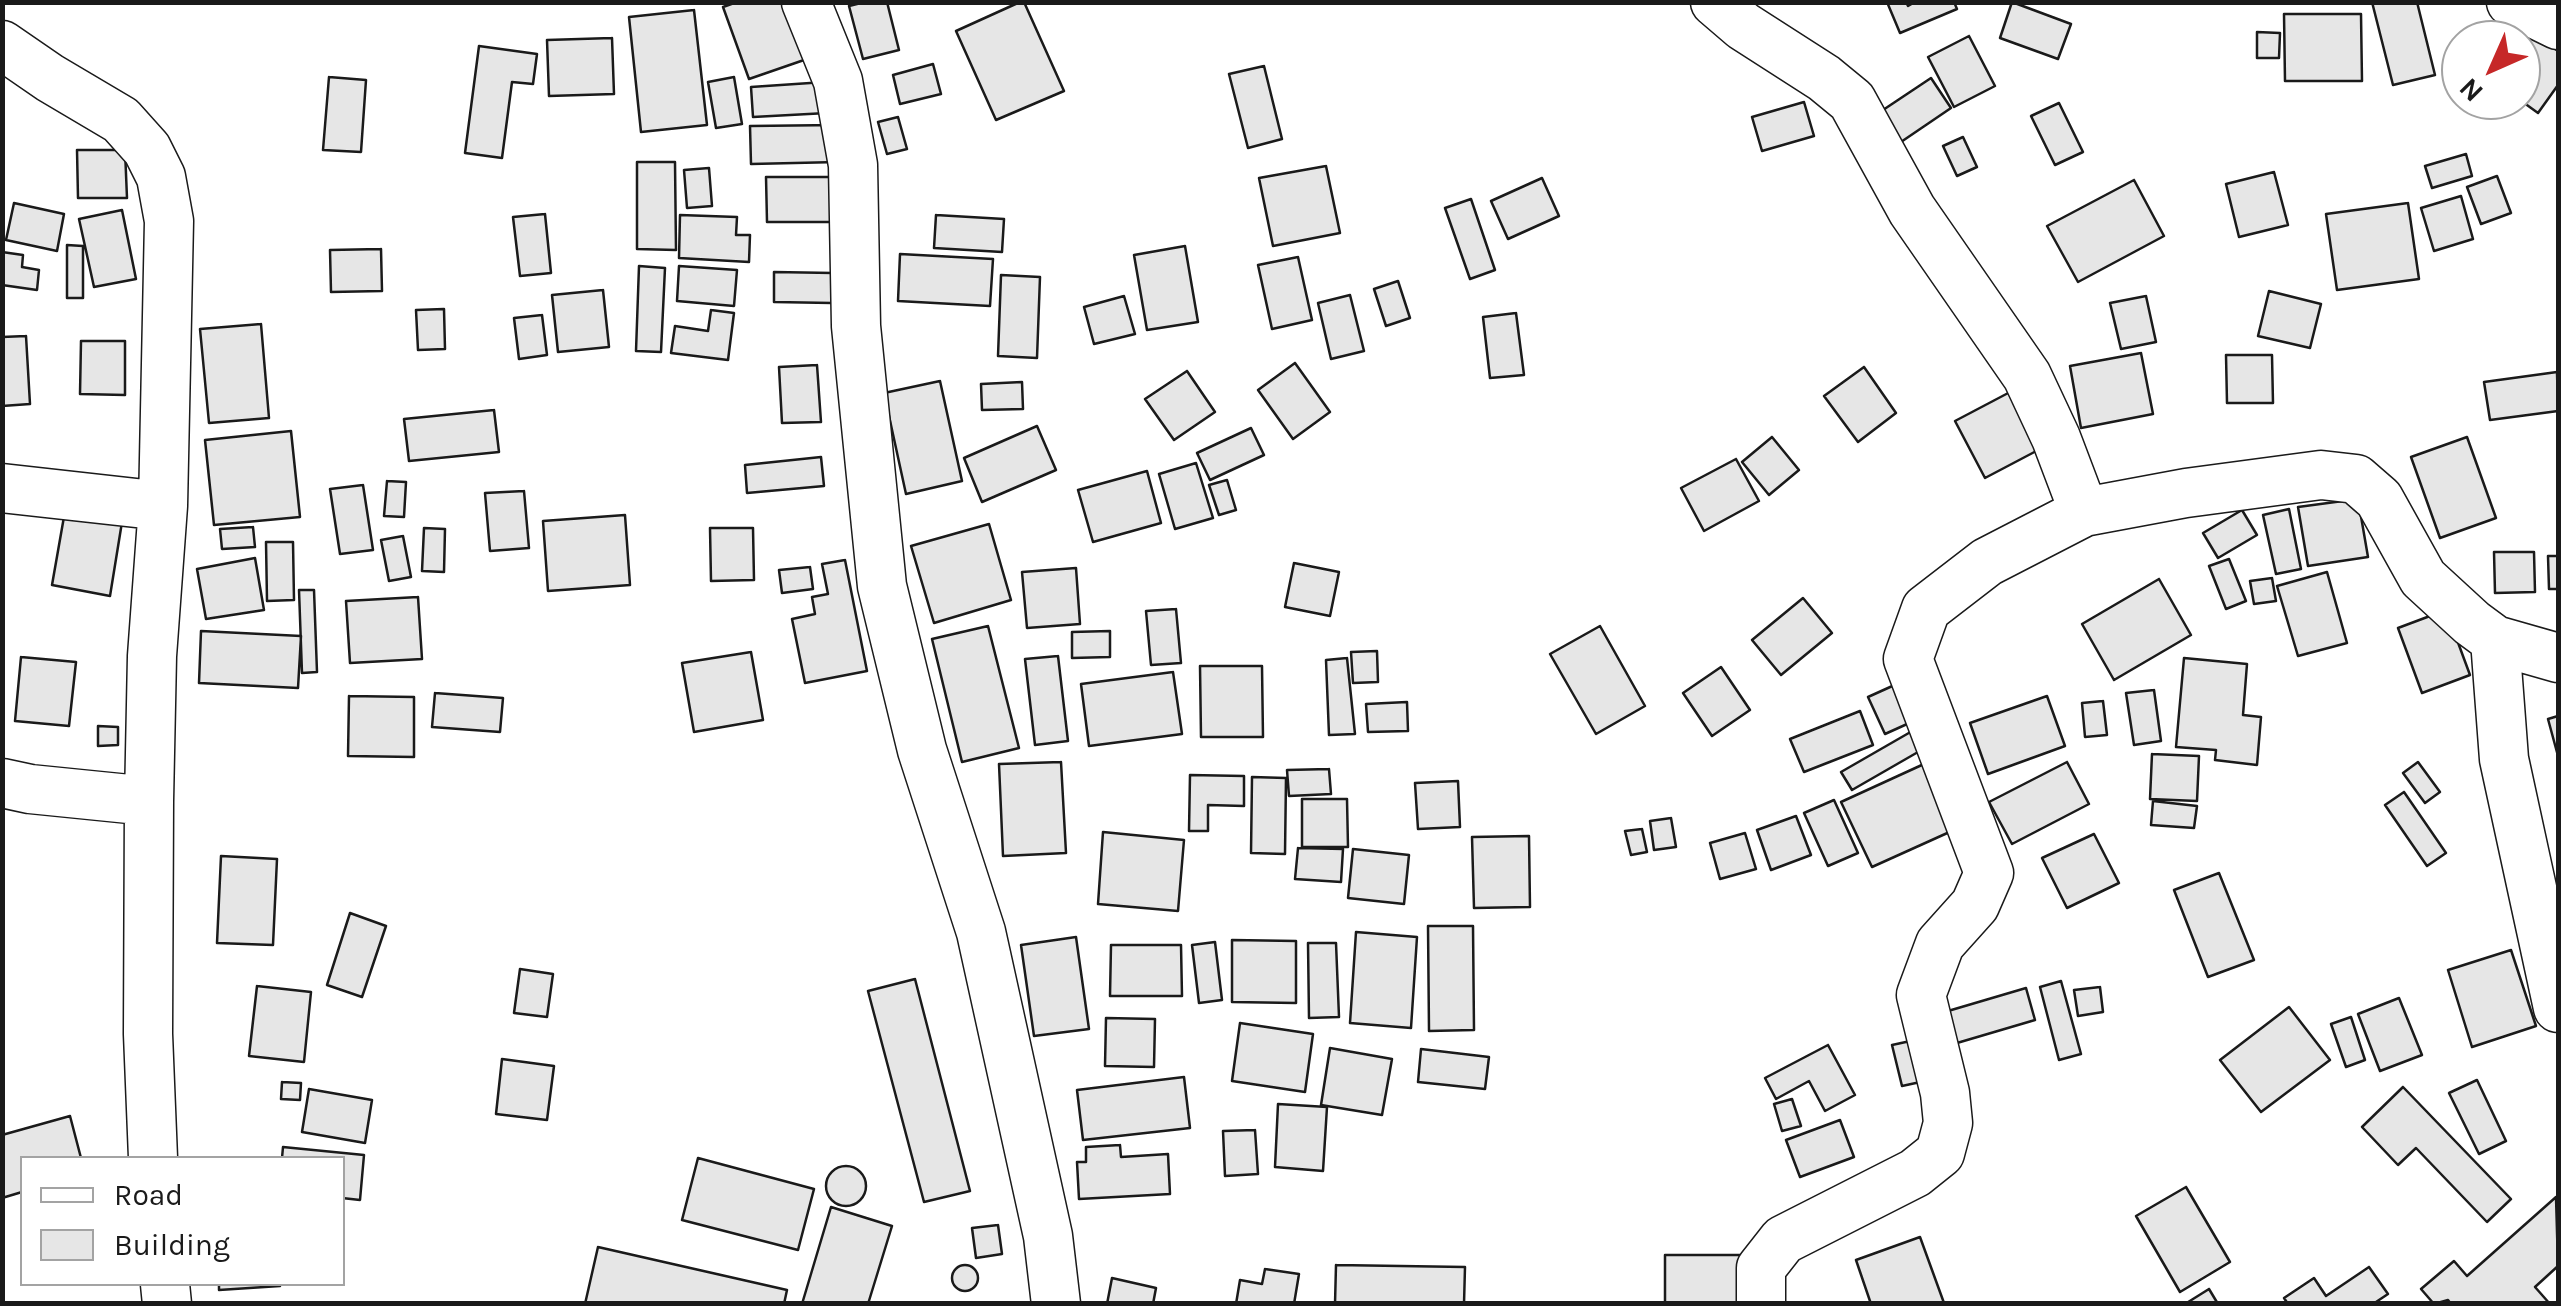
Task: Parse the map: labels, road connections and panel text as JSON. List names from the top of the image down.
{
  "legend": ["Road", "Building"],
  "north": "bottom left"
}
